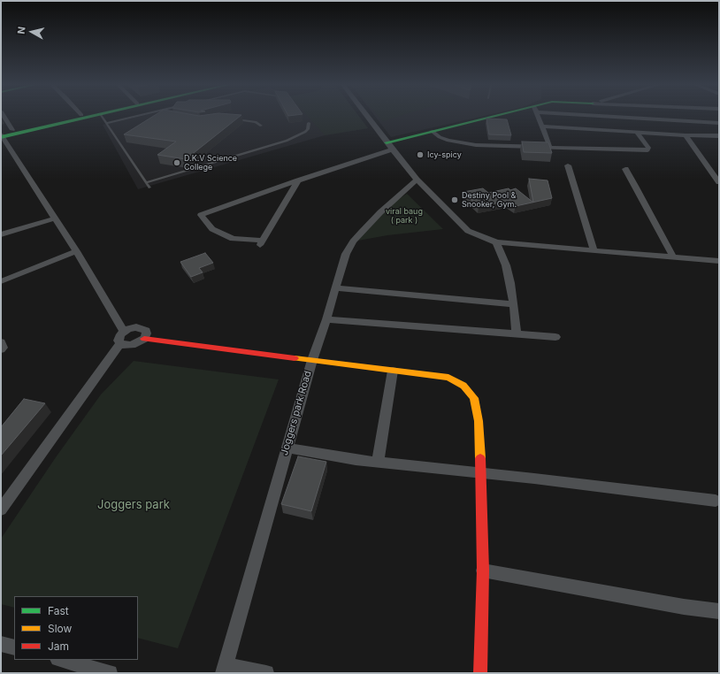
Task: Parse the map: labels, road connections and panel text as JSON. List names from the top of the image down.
{
  "streets": {
    "street": ["Joggers park Road"]
  },
  "parks": ["viral baug ( park )", "Joggers park"],
  "places": ["Icy-spicy", "D.K.V Science College", "Destiny Pool & Snooker, Gym."],
  "legend": ["Fast", "Slow", "Jam"],
  "north": "left"
}
